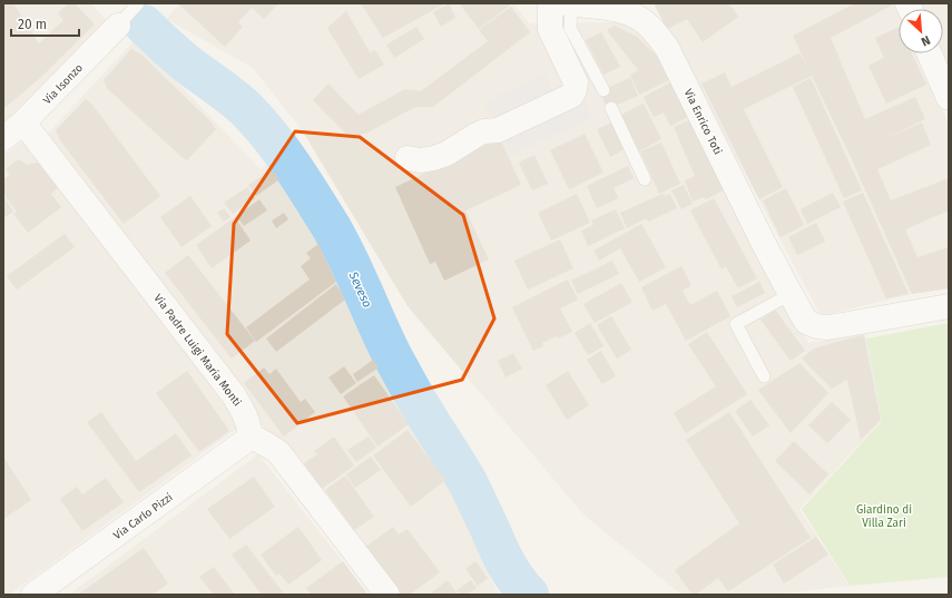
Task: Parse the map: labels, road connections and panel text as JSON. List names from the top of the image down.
{
  "streets": {
    "street": [
      "Via Isonzo",
      "Via Enrico Toti",
      "Via Padre Luigi Maria Monti",
      "Via Carlo Pizzi"
    ]
  },
  "crossings": [
    ["Via Isonzo", "Via Padre Luigi Maria Monti"],
    ["Via Padre Luigi Maria Monti", "Via Carlo Pizzi"]
  ],
  "water": ["Seveso"],
  "parks": ["Giardino di Villa Zari"],
  "scale_bar": "20 m",
  "north": "bottom right"
}
